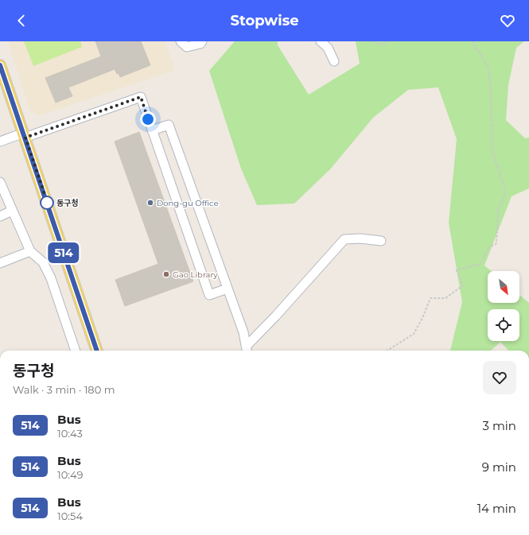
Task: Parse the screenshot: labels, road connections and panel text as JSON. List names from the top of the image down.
{
  "places": ["동구청", "Dong-gu Office", "Gao Library"],
  "lines": ["bus line 514"],
  "north": "bottom right",
  "page": {
    "header": "Stopwise",
    "on_map": "514",
    "heading": ["동구청", "Walk · 3 min · 180 m"],
    "list": [
      {
        "mark": "514",
        "name": "Bus",
        "note": "10:43",
        "value": "3 min"
      },
      {
        "mark": "514",
        "name": "Bus",
        "note": "10:49",
        "value": "9 min"
      },
      {
        "mark": "514",
        "name": "Bus",
        "note": "10:54",
        "value": "14 min"
      }
    ]
  }
}
